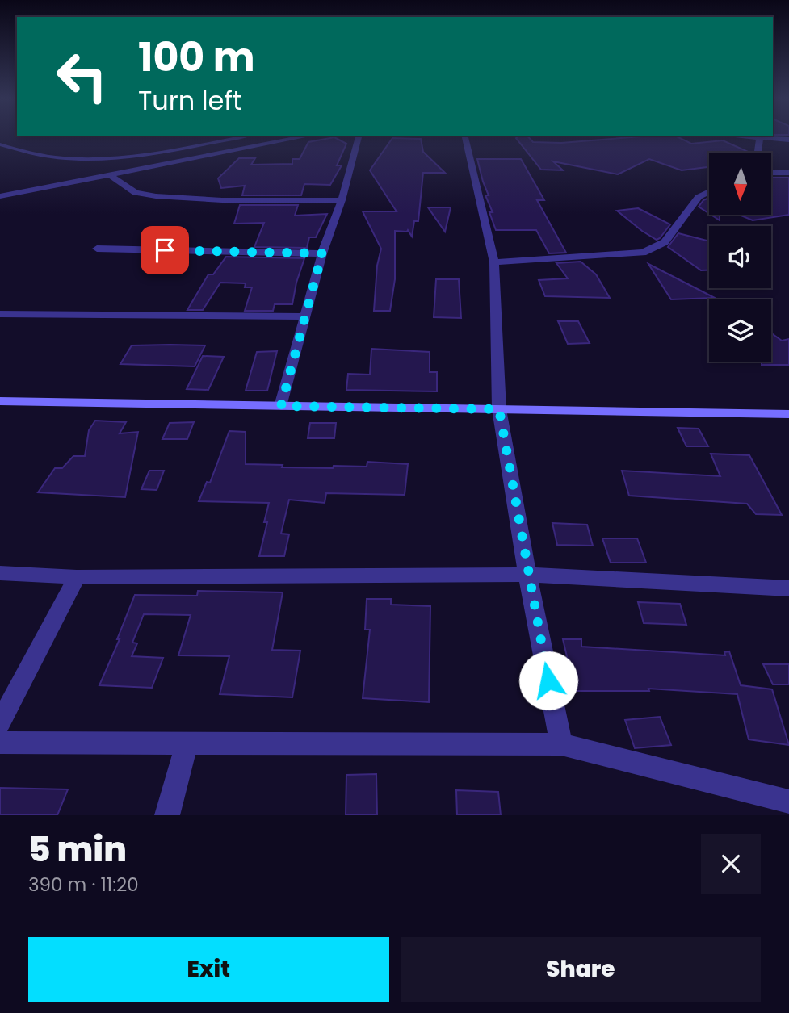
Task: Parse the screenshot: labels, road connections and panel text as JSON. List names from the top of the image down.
{
  "north": "bottom",
  "page": {
    "turn": ["100 m", "Turn left"],
    "heading": ["5 min", "390 m · 11:20"],
    "buttons": ["Exit", "Share"]
  }
}
